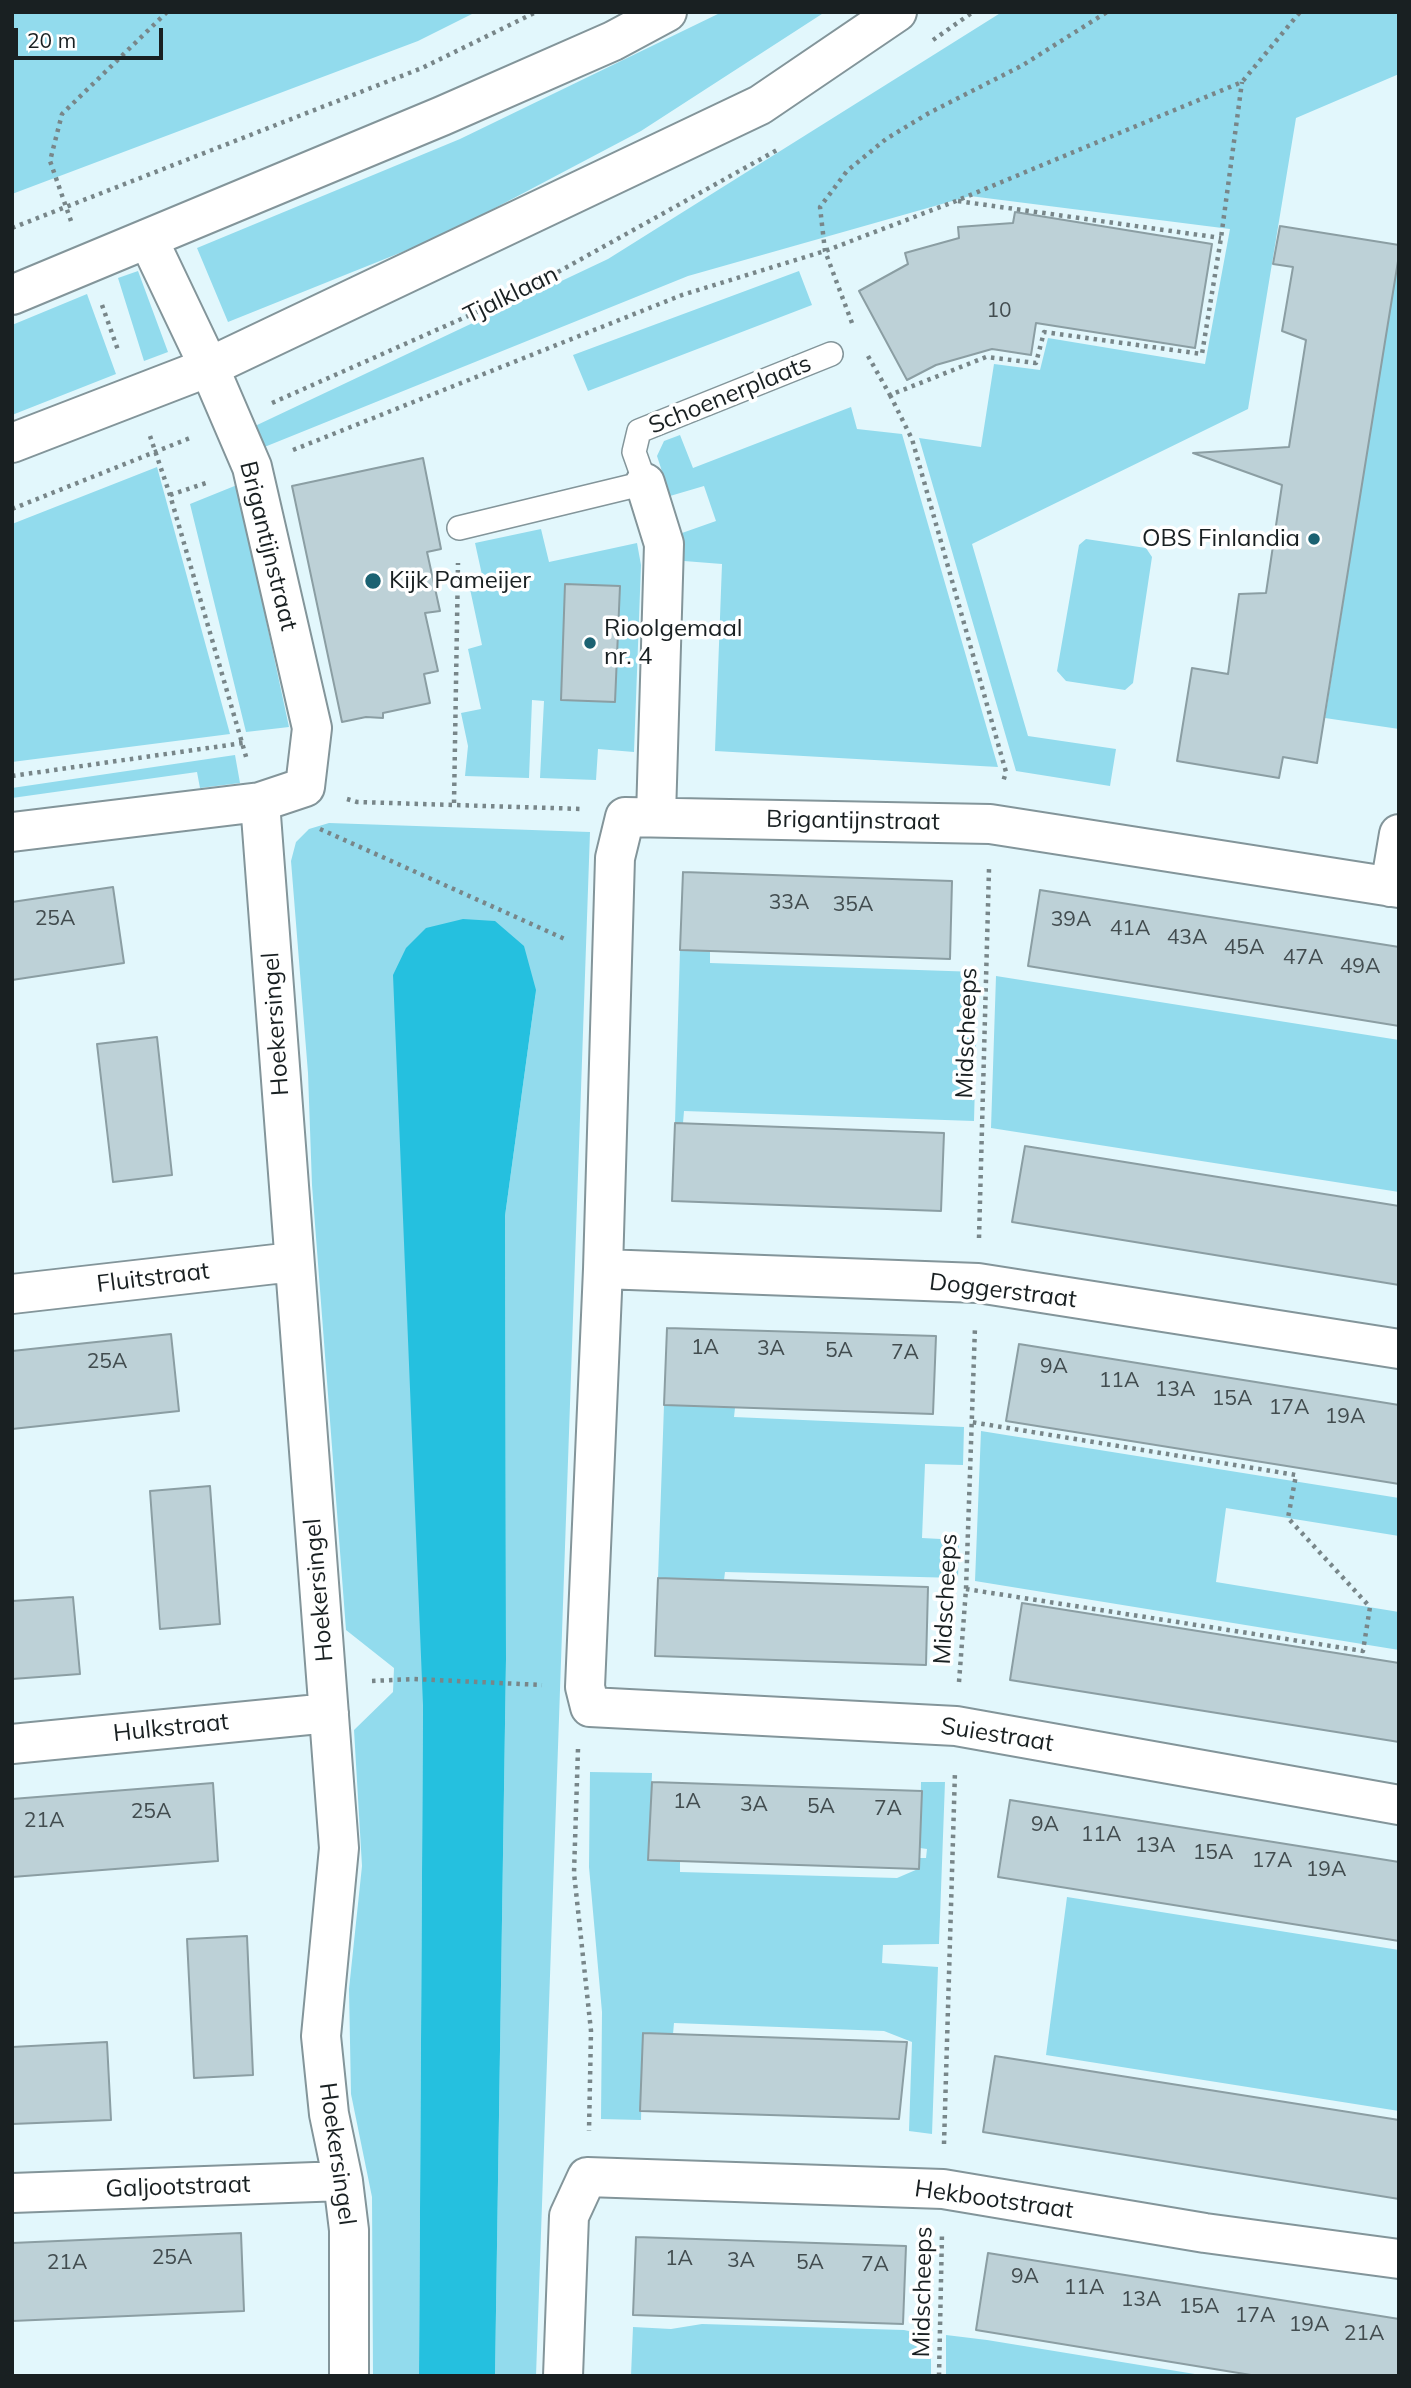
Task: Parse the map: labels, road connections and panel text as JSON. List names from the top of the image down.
{
  "streets": {
    "street": [
      "Schoenerplaats",
      "Brigantijnstraat",
      "Hoekersingel",
      "Fluitstraat",
      "Doggerstraat",
      "Hulkstraat",
      "Suiestraat",
      "Galjootstraat",
      "Hekbootstraat"
    ],
    "path": ["Tjalklaan", "Midscheeps"]
  },
  "crossings": [
    ["Tjalklaan", "Brigantijnstraat"],
    ["Schoenerplaats", "Brigantijnstraat"],
    ["Brigantijnstraat", "Midscheeps"],
    ["Hoekersingel", "Fluitstraat"],
    ["Hoekersingel", "Hulkstraat"],
    ["Hoekersingel", "Galjootstraat"],
    ["Midscheeps", "Doggerstraat"],
    ["Midscheeps", "Suiestraat"],
    ["Midscheeps", "Hekbootstraat"]
  ],
  "places": ["OBS Finlandia", "Kijk Pameijer", "Rioolgemaal nr. 4"],
  "house_numbers": [
    "10",
    "33A",
    "35A",
    "25A",
    "39A",
    "41A",
    "43A",
    "45A",
    "47A",
    "49A",
    "1A",
    "3A",
    "5A",
    "7A",
    "25A",
    "9A",
    "11A",
    "13A",
    "15A",
    "17A",
    "19A",
    "1A",
    "3A",
    "5A",
    "7A",
    "25A",
    "21A",
    "9A",
    "11A",
    "13A",
    "15A",
    "17A",
    "19A",
    "25A",
    "1A",
    "3A",
    "21A",
    "5A",
    "7A",
    "9A",
    "11A",
    "13A",
    "15A",
    "17A",
    "19A",
    "21A"
  ],
  "scale_bar": "20 m"
}
